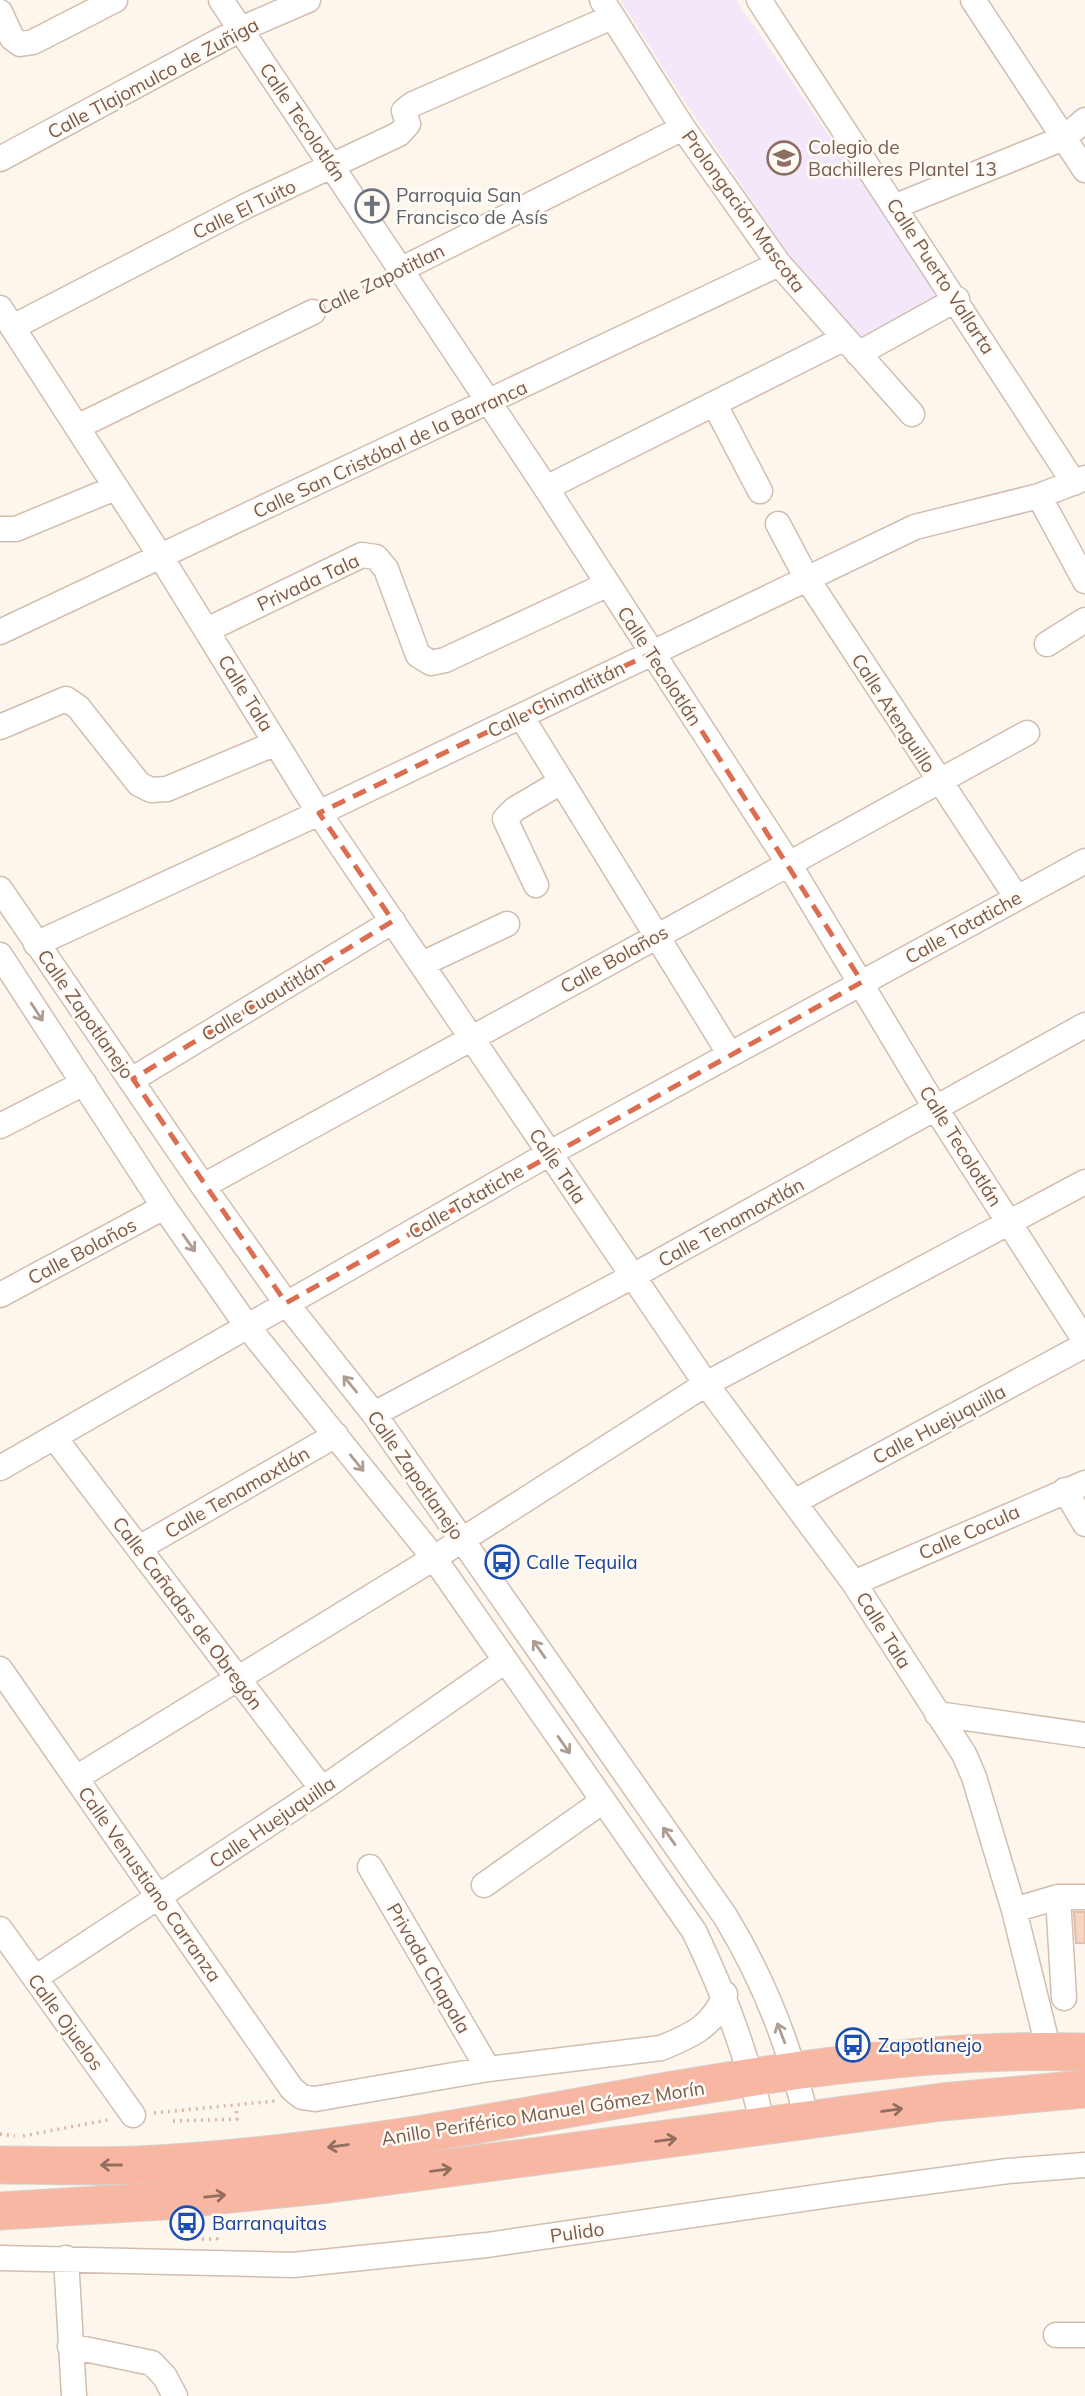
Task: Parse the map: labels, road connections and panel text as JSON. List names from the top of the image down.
{
  "streets": {
    "highway": ["Anillo Periférico Manuel Gómez Morín"],
    "street": [
      "Calle Tlajomulco de Zuñiga",
      "Calle Tecolotlán",
      "Calle El Tuito",
      "Prolongación Mascota",
      "Calle Puerto Vallarta",
      "Calle Zapotitlan",
      "Calle San Cristóbal de la Barranca",
      "Privada Tala",
      "Calle Tala",
      "Calle Chimaltitán",
      "Calle Atenguillo",
      "Calle Totatiche",
      "Calle Bolaños",
      "Calle Cuautitlán",
      "Calle Zapotlanejo",
      "Calle Tenamaxtlán",
      "Calle Huejuquilla",
      "Calle Cocula",
      "Calle Cañadas de Obregón",
      "Calle Venustiano Carranza",
      "Privada Chapala",
      "Calle Ojuelos",
      "Pulido"
    ]
  },
  "crossings": [
    ["Calle Tlajomulco de Zuñiga", "Calle Tecolotlán"],
    ["Calle Tecolotlán", "Calle El Tuito"],
    ["Calle Tecolotlán", "Calle Zapotitlan"],
    ["Calle Tecolotlán", "Calle San Cristóbal de la Barranca"],
    ["Calle Tecolotlán", "Privada Tala"],
    ["Calle Tecolotlán", "Calle Chimaltitán"],
    ["Calle Tecolotlán", "Calle Totatiche"],
    ["Calle Tecolotlán", "Calle Bolaños"],
    ["Calle Tecolotlán", "Calle Tenamaxtlán"],
    ["Calle Tecolotlán", "Calle Huejuquilla"],
    ["Calle El Tuito", "Prolongación Mascota"],
    ["Calle El Tuito", "Calle Tala"],
    ["Prolongación Mascota", "Calle Zapotitlan"],
    ["Prolongación Mascota", "Calle San Cristóbal de la Barranca"],
    ["Calle Puerto Vallarta", "Calle Chimaltitán"],
    ["Calle Zapotitlan", "Calle Tala"],
    ["Calle San Cristóbal de la Barranca", "Calle Tala"],
    ["Privada Tala", "Calle Tala"],
    ["Calle Tala", "Calle Chimaltitán"],
    ["Calle Tala", "Calle Totatiche"],
    ["Calle Tala", "Calle Bolaños"],
    ["Calle Tala", "Calle Cuautitlán"],
    ["Calle Tala", "Calle Tenamaxtlán"],
    ["Calle Tala", "Calle Huejuquilla"],
    ["Calle Tala", "Calle Cocula"],
    ["Calle Tala", "Anillo Periférico Manuel Gómez Morín"],
    ["Calle Chimaltitán", "Calle Atenguillo"],
    ["Calle Chimaltitán", "Calle Zapotlanejo"],
    ["Calle Atenguillo", "Calle Totatiche"],
    ["Calle Atenguillo", "Calle Bolaños"],
    ["Calle Totatiche", "Calle Zapotlanejo"],
    ["Calle Totatiche", "Calle Cañadas de Obregón"],
    ["Calle Bolaños", "Calle Zapotlanejo"],
    ["Calle Cuautitlán", "Calle Zapotlanejo"],
    ["Calle Zapotlanejo", "Calle Tenamaxtlán"],
    ["Calle Zapotlanejo", "Calle Huejuquilla"],
    ["Calle Zapotlanejo", "Anillo Periférico Manuel Gómez Morín"],
    ["Calle Tenamaxtlán", "Calle Cañadas de Obregón"],
    ["Calle Huejuquilla", "Calle Cañadas de Obregón"],
    ["Calle Huejuquilla", "Calle Venustiano Carranza"],
    ["Calle Huejuquilla", "Calle Ojuelos"]
  ],
  "places": {
    "school or university": ["Colegio de Bachilleres Plantel 13"],
    "church": ["Parroquia San Francisco de Asís"],
    "bus stop": ["Calle Tequila", "Zapotlanejo", "Barranquitas"]
  }
}
